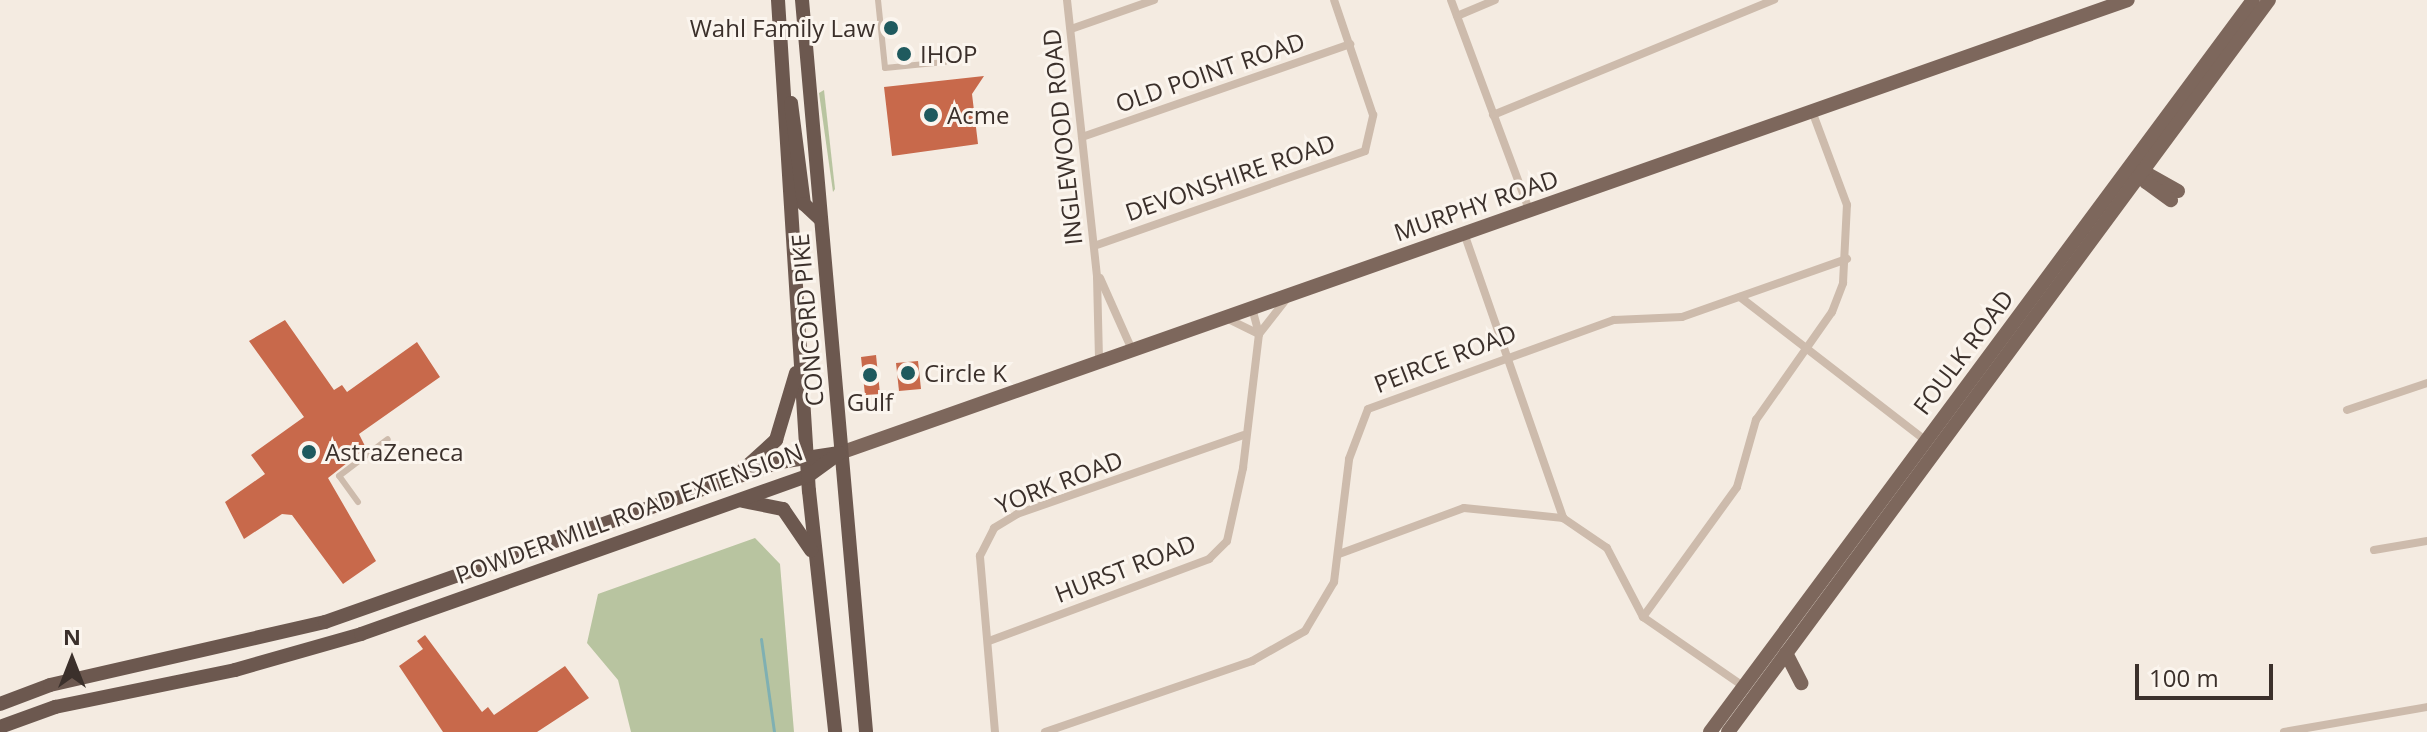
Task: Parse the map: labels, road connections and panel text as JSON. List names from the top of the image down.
{
  "streets": {
    "highway": ["CONCORD PIKE", "POWDER MILL ROAD EXTENSION"],
    "main road": ["MURPHY ROAD", "FOULK ROAD"],
    "street": [
      "OLD POINT ROAD",
      "INGLEWOOD ROAD",
      "DEVONSHIRE ROAD",
      "PEIRCE ROAD",
      "YORK ROAD",
      "HURST ROAD"
    ]
  },
  "crossings": [
    ["OLD POINT ROAD", "INGLEWOOD ROAD"],
    ["OLD POINT ROAD", "DEVONSHIRE ROAD"],
    ["INGLEWOOD ROAD", "DEVONSHIRE ROAD"],
    ["INGLEWOOD ROAD", "MURPHY ROAD"],
    ["MURPHY ROAD", "CONCORD PIKE"],
    ["MURPHY ROAD", "POWDER MILL ROAD EXTENSION"],
    ["MURPHY ROAD", "HURST ROAD"],
    ["CONCORD PIKE", "POWDER MILL ROAD EXTENSION"],
    ["YORK ROAD", "HURST ROAD"]
  ],
  "places": [
    "Wahl Family Law",
    "IHOP",
    "Acme",
    "Circle K",
    "Gulf",
    "AstraZeneca"
  ],
  "scale_bar": "100 m",
  "north": "top"
}
